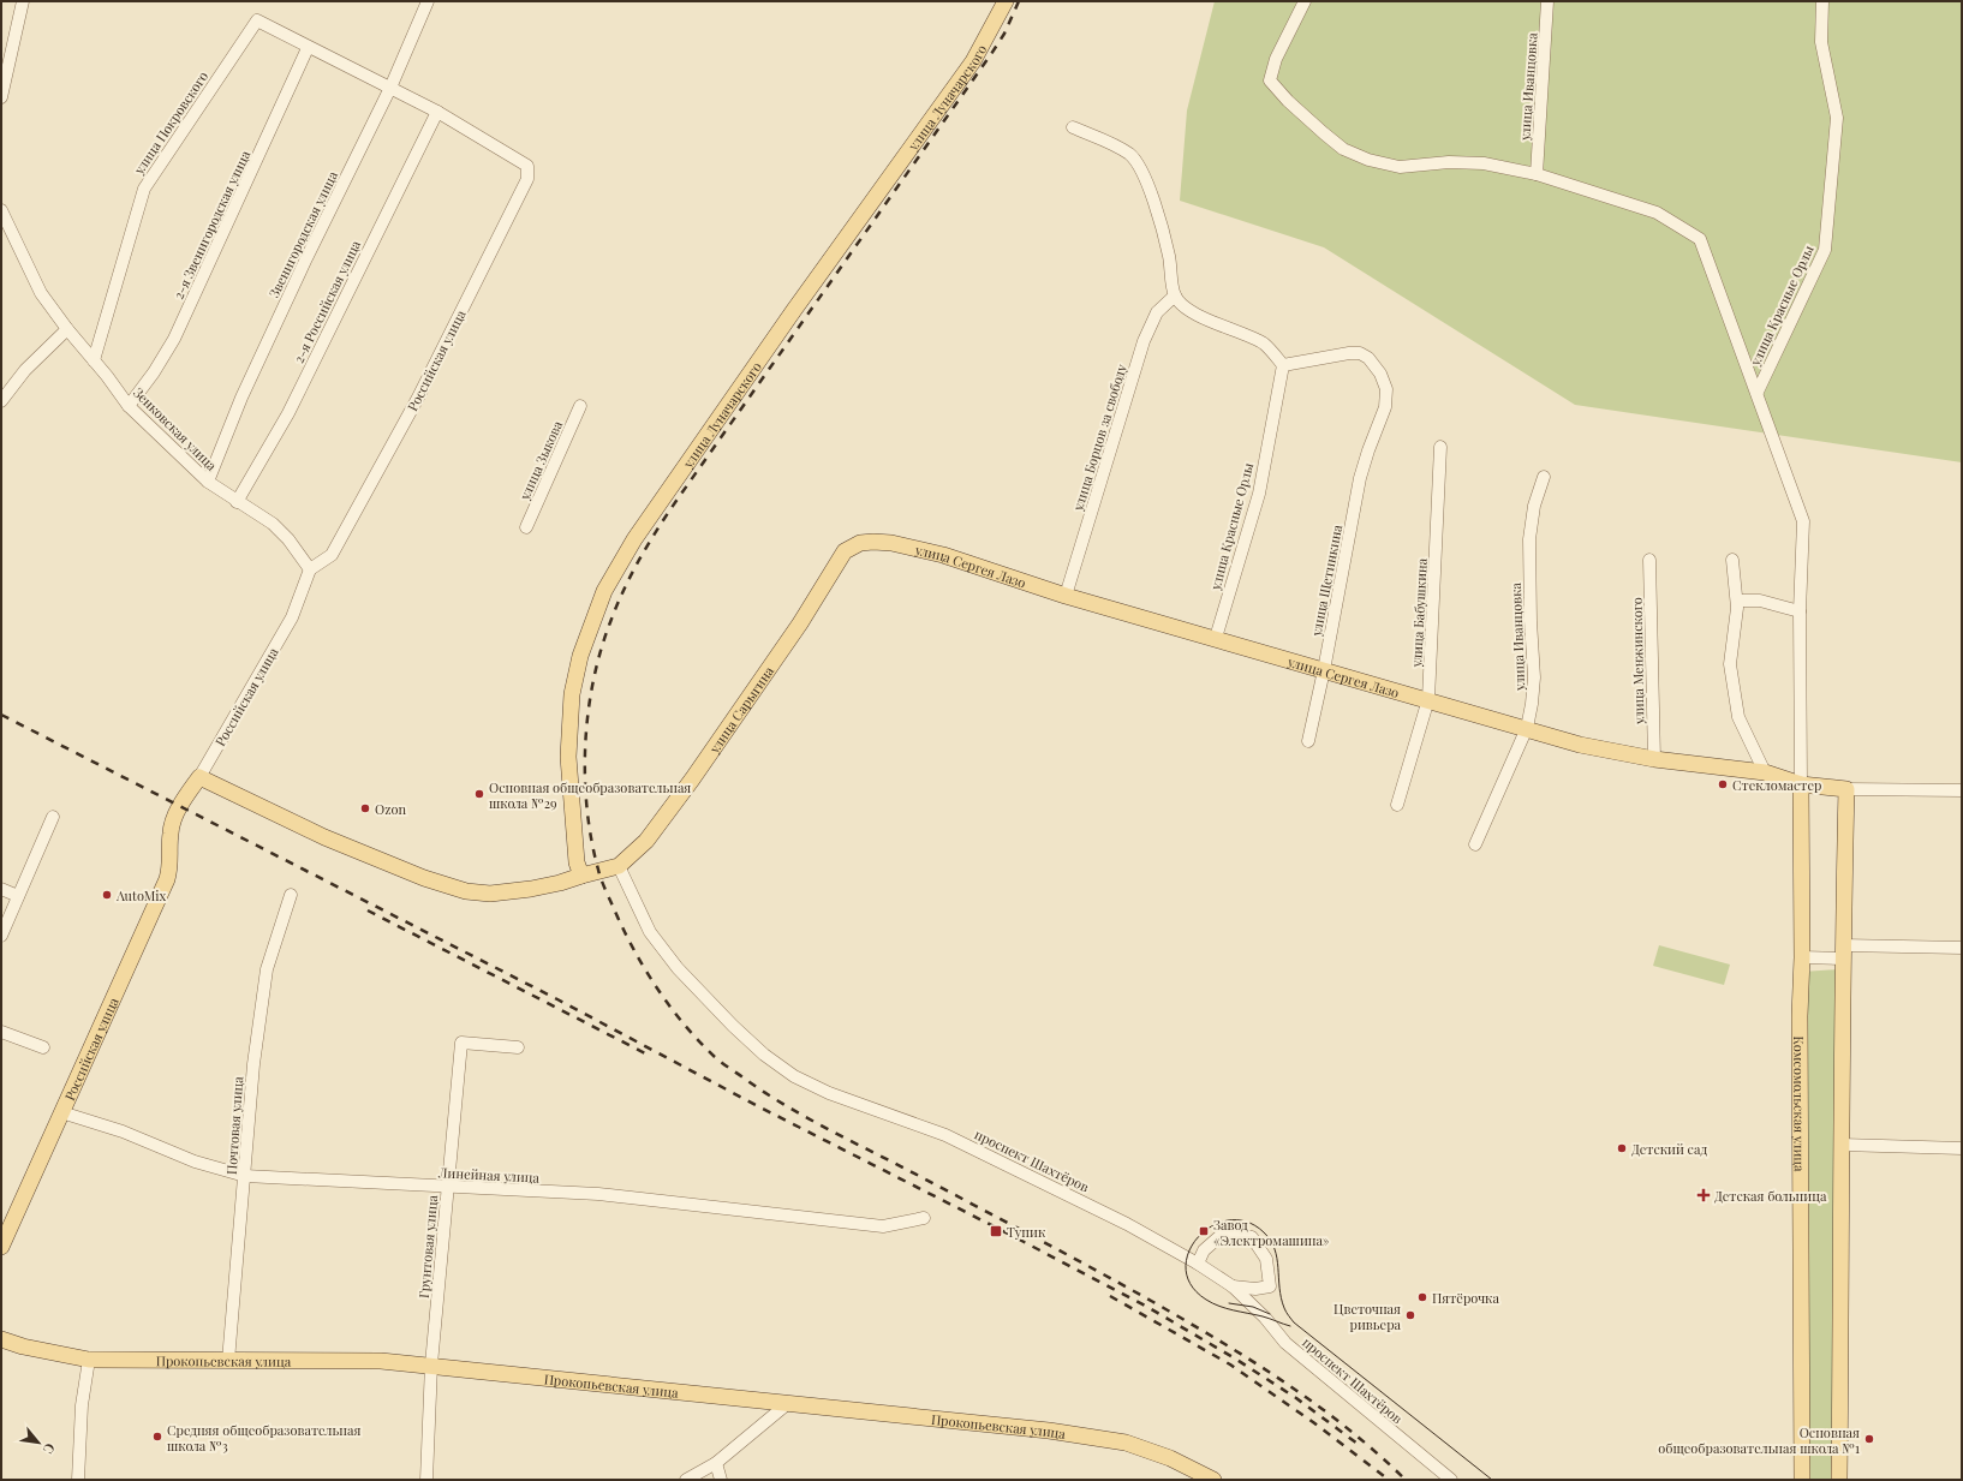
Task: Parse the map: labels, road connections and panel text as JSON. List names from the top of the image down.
{
  "streets": {
    "main road": [
      "улица Луначарского",
      "Российская улица",
      "улица Сергея Лазо",
      "улица Сарыгина",
      "Комсомольская улица",
      "Прокопьевская улица"
    ],
    "street": [
      "улица Иванцовка",
      "улица Покровского",
      "2-я Звенигородская улица",
      "Звенигородская улица",
      "2-я Российская улица",
      "улица Красные Орлы",
      "Зенковская улица",
      "улица Борцов за свободу",
      "улица Зыкова",
      "улица Щетинкина",
      "улица Бабушкина",
      "улица Менжинского",
      "Почтовая улица",
      "проспект Шахтёров",
      "Линейная улица",
      "Грунтовая улица"
    ]
  },
  "crossings": [
    ["улица Иванцовка", "улица Сергея Лазо"],
    ["улица Луначарского", "улица Сарыгина"],
    ["улица Покровского", "2-я Звенигородская улица"],
    ["улица Покровского", "Зенковская улица"],
    ["2-я Звенигородская улица", "Зенковская улица"],
    ["Звенигородская улица", "Зенковская улица"],
    ["2-я Российская улица", "Российская улица"],
    ["2-я Российская улица", "Зенковская улица"],
    ["улица Красные Орлы", "улица Сергея Лазо"],
    ["улица Красные Орлы", "улица Щетинкина"],
    ["Российская улица", "Зенковская улица"],
    ["Российская улица", "улица Сарыгина"],
    ["Российская улица", "Линейная улица"],
    ["улица Борцов за свободу", "улица Сергея Лазо"],
    ["улица Сергея Лазо", "улица Щетинкина"],
    ["улица Сергея Лазо", "улица Бабушкина"],
    ["улица Сергея Лазо", "улица Менжинского"],
    ["улица Сергея Лазо", "улица Сарыгина"],
    ["улица Сергея Лазо", "Комсомольская улица"],
    ["улица Сарыгина", "проспект Шахтёров"],
    ["Почтовая улица", "Линейная улица"],
    ["Почтовая улица", "Прокопьевская улица"],
    ["Линейная улица", "Грунтовая улица"],
    ["Грунтовая улица", "Прокопьевская улица"]
  ],
  "places": {
    "other": [
      "Стекломастер",
      "Основная общеобразовательная школа №29",
      "Ozon",
      "AutoMix",
      "Детский сад",
      "Пятёрочка",
      "Цветочная ривьера",
      "Средняя общеобразовательная школа №3",
      "Основная общеобразовательная школа №1"
    ],
    "health": ["Детская больница"],
    "transit": ["Тупик", "Завод «Электромашина»"]
  },
  "north": "bottom right"
}
